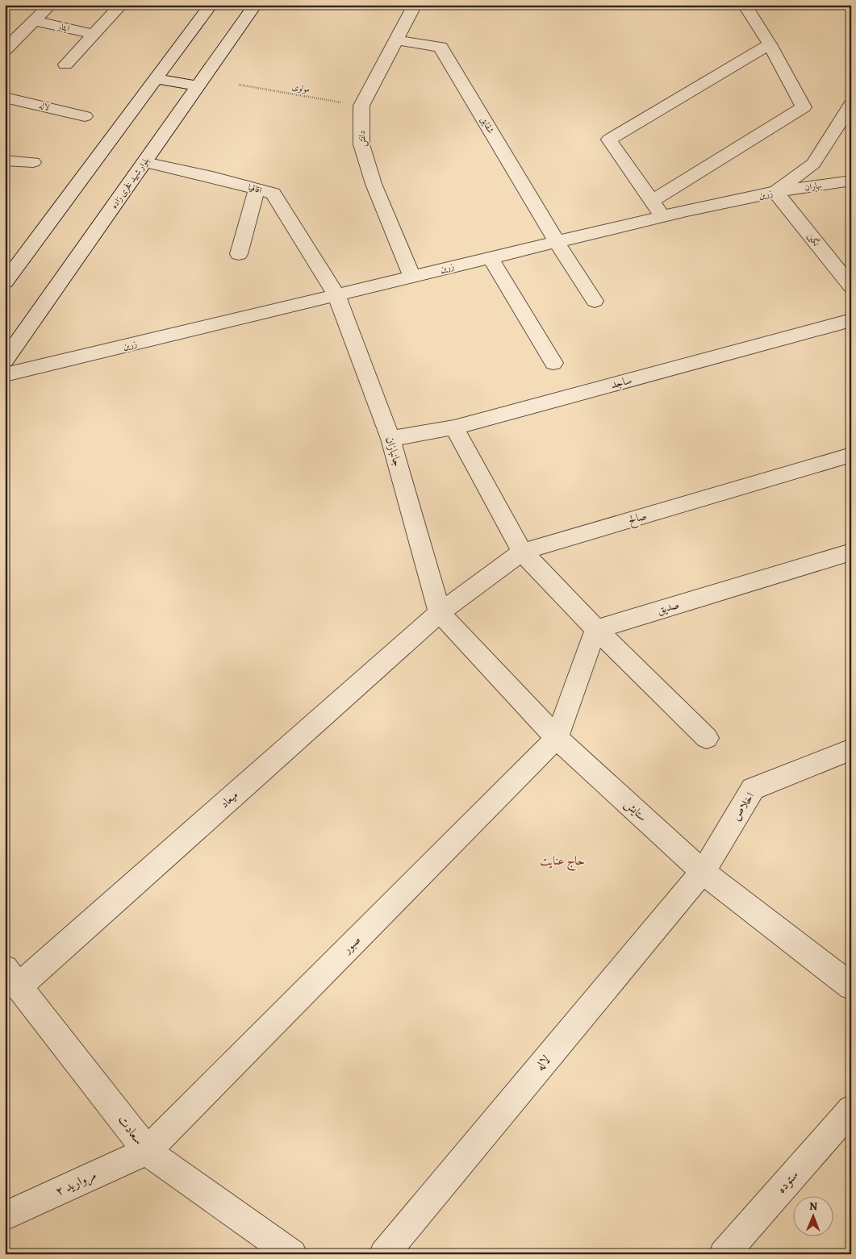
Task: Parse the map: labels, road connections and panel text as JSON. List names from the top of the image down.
{
  "streets": {
    "street": [
      "ایثار",
      "لاله",
      "شقایق",
      "دانش",
      "بلوار شهید فخری زاده",
      "بهاران",
      "اقاقیا",
      "زرین",
      "نگین",
      "ساجد",
      "جانبازان",
      "صالح",
      "صدیق",
      "میعاد",
      "اخلاص",
      "ستایش",
      "صبور",
      "سعادت",
      "ستوده",
      "مروارید ۲"
    ],
    "path": ["مولوی"]
  },
  "crossings": [
    ["مولوی", "دانش"],
    ["لاله", "اخلاص"],
    ["لاله", "ستایش"],
    ["شقایق", "دانش"],
    ["شقایق", "زرین"],
    ["دانش", "زرین"],
    ["بلوار شهید فخری زاده", "اقاقیا"],
    ["بهاران", "زرین"],
    ["بهاران", "نگین"],
    ["اقاقیا", "زرین"],
    ["اقاقیا", "جانبازان"],
    ["زرین", "نگین"],
    ["زرین", "جانبازان"],
    ["ساجد", "جانبازان"],
    ["جانبازان", "صالح"],
    ["جانبازان", "میعاد"],
    ["جانبازان", "ستایش"],
    ["صالح", "میعاد"],
    ["صالح", "ستایش"],
    ["میعاد", "ستایش"],
    ["میعاد", "سعادت"],
    ["اخلاص", "ستایش"],
    ["ستایش", "صبور"],
    ["صبور", "سعادت"],
    ["صبور", "مروارید ۲"],
    ["سعادت", "مروارید ۲"]
  ],
  "districts": ["حاج عنایت"],
  "north": "top"
}
